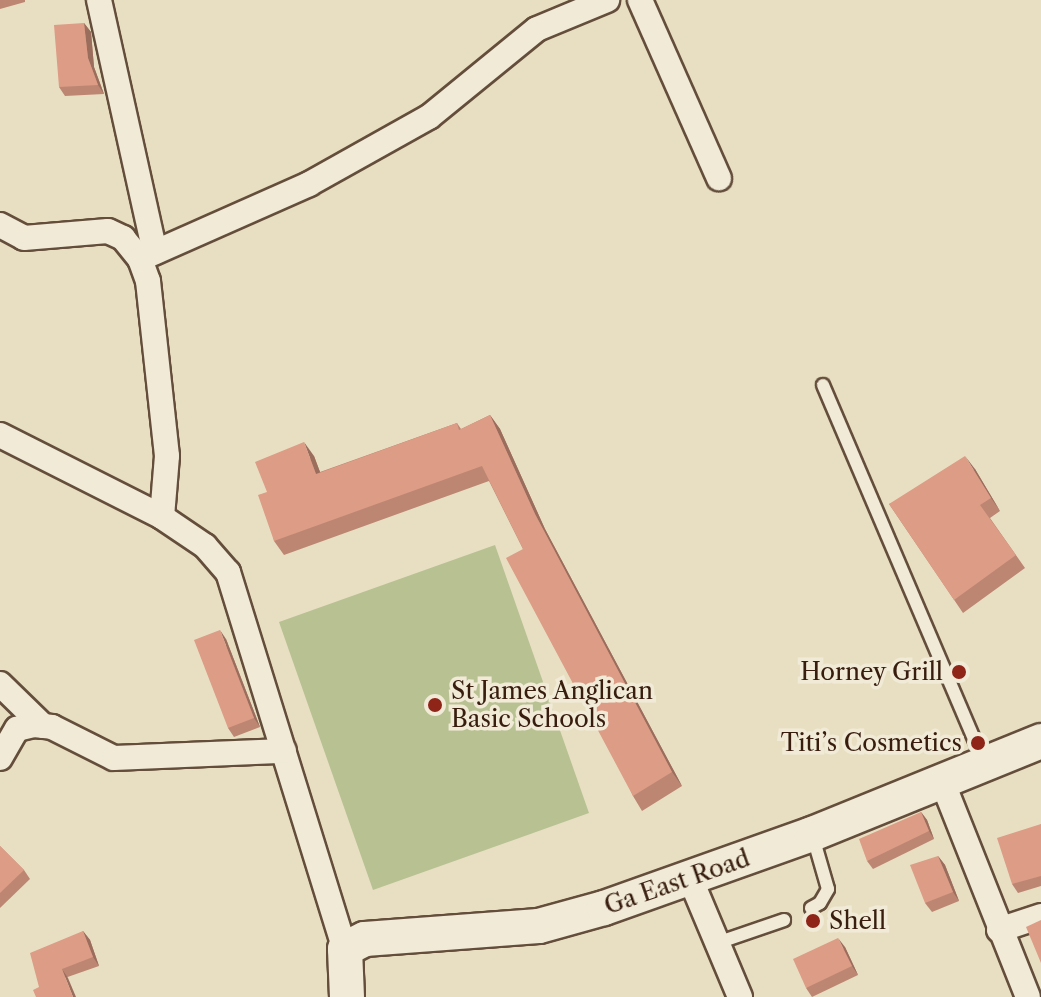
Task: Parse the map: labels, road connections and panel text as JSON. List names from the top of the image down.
{
  "streets": {
    "street": ["Ga East Road"]
  },
  "places": [
    "Horney Grill",
    "St James Anglican Basic Schools",
    "Titi’s Cosmetics",
    "Shell"
  ]
}
